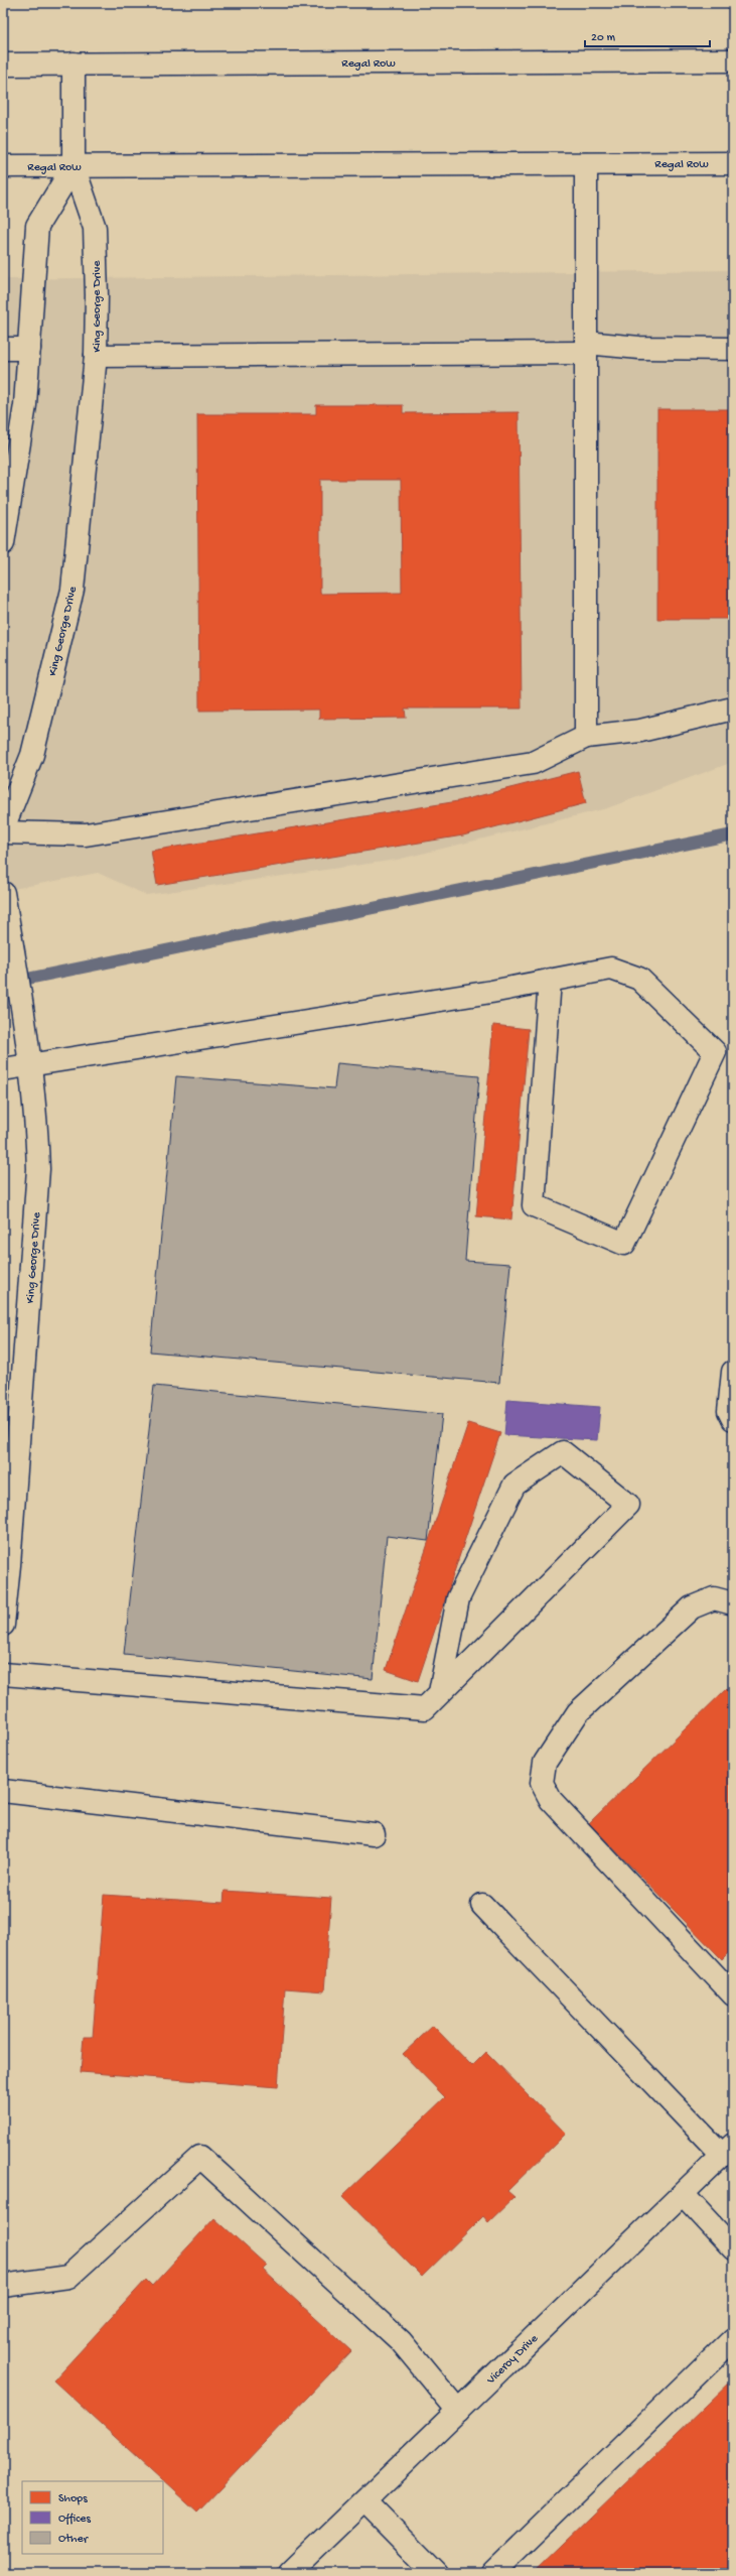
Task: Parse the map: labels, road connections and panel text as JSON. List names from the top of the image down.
{
  "streets": {
    "street": ["Regal Row", "King George Drive", "Viceroy Drive"]
  },
  "crossings": [
    ["Regal Row", "King George Drive"]
  ],
  "legend": ["Shops", "Offices", "Other"],
  "scale_bar": "20 m"
}
